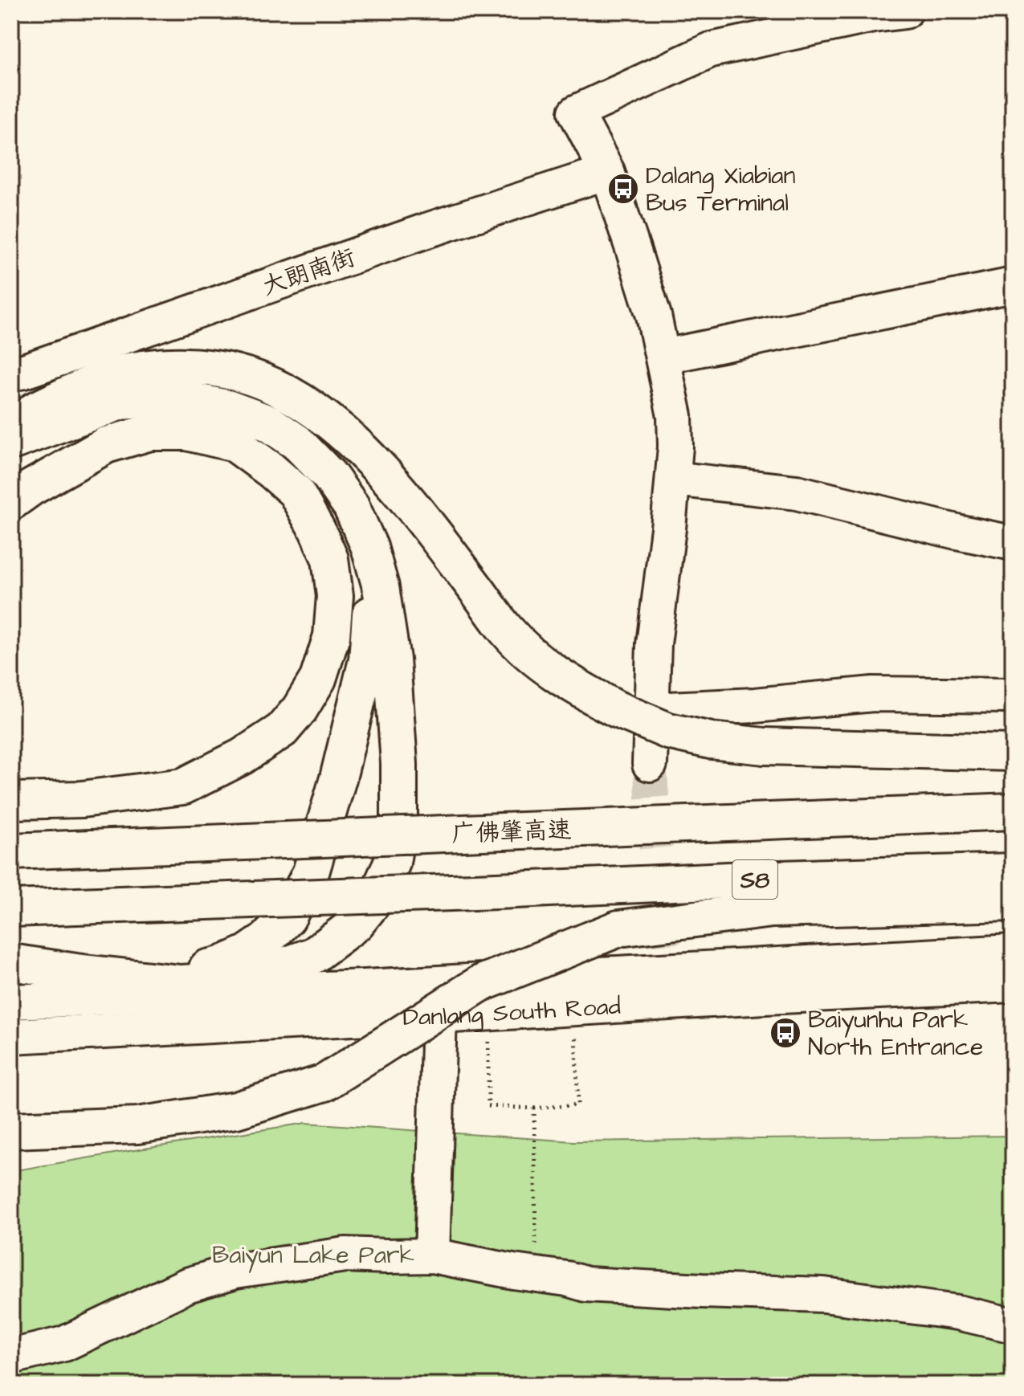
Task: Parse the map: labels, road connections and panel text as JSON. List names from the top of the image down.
{
  "streets": {
    "highway": ["广佛肇高速", "S8"],
    "street": ["大朗南街", "Danlang South Road"]
  },
  "parks": ["Baiyun Lake Park"],
  "places": {
    "bus stop": ["Dalang Xiabian Bus Terminal", "Baiyunhu Park North Entrance"]
  }
}
